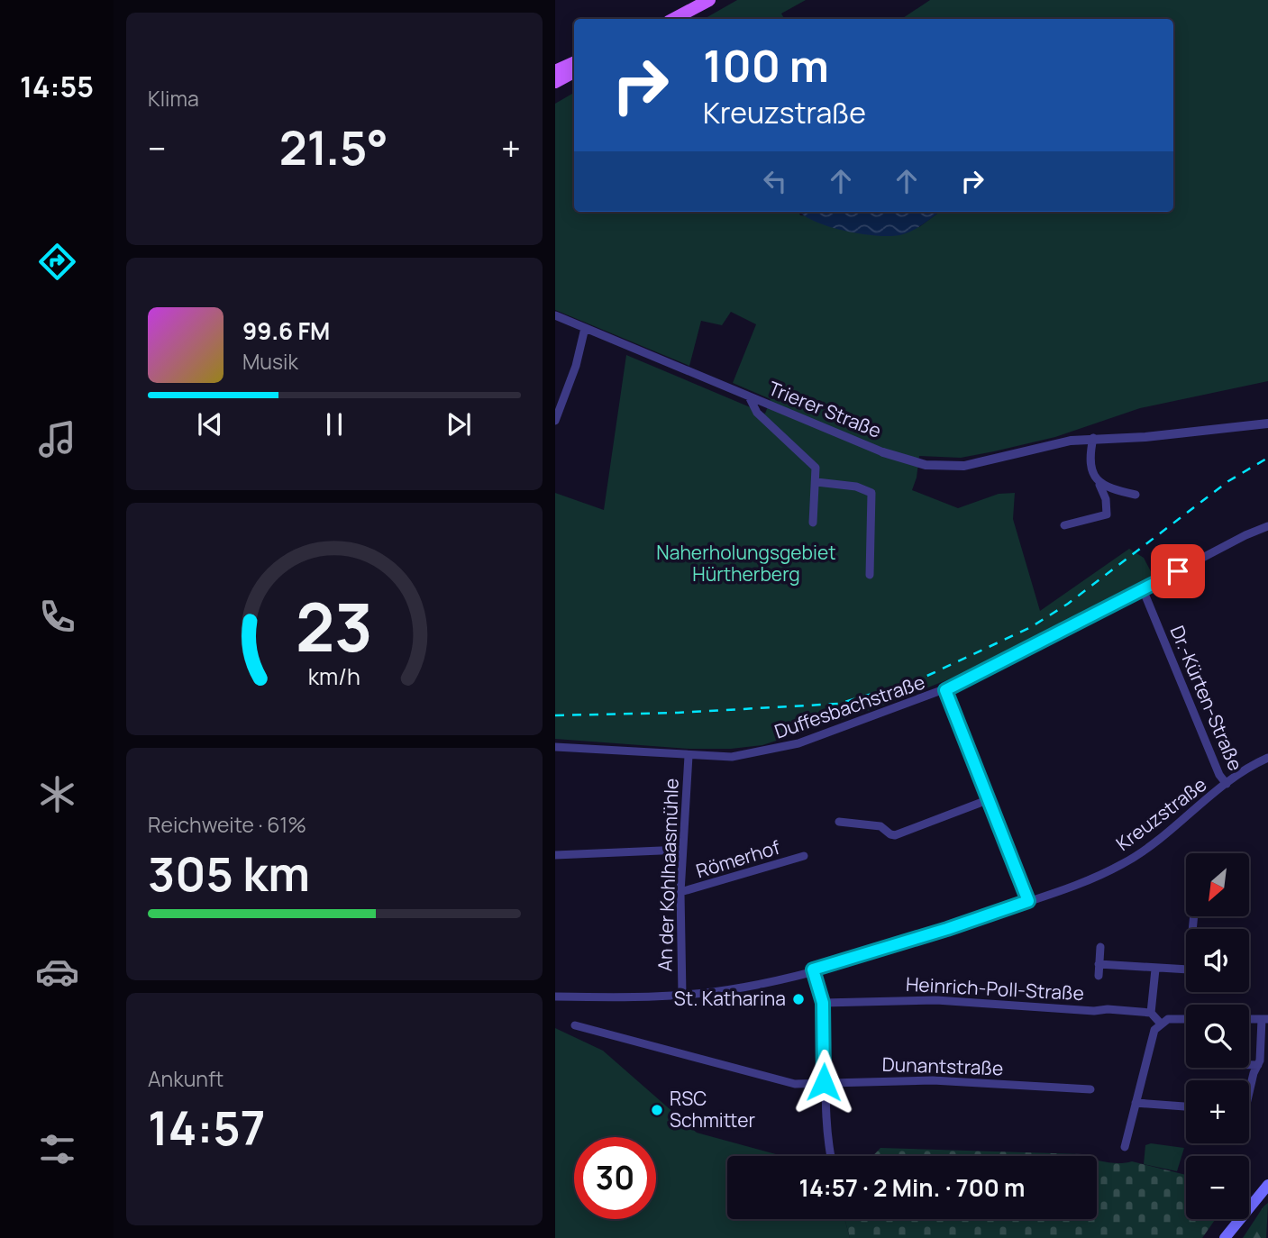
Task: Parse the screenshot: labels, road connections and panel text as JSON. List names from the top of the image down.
{
  "streets": {
    "street": [
      "Trierer Straße",
      "Dr.-Kürten-Straße",
      "Duffesbachstraße",
      "Kreuzstraße",
      "Römerhof",
      "An der Kohlhaasmühle",
      "Heinrich-Poll-Straße",
      "Dunantstraße"
    ]
  },
  "crossings": [
    ["Dr.-Kürten-Straße", "Duffesbachstraße"],
    ["Dr.-Kürten-Straße", "Kreuzstraße"],
    ["Duffesbachstraße", "An der Kohlhaasmühle"],
    ["Kreuzstraße", "An der Kohlhaasmühle"],
    ["Römerhof", "An der Kohlhaasmühle"]
  ],
  "parks": ["Naherholungsgebiet Hürtherberg"],
  "places": ["St. Katharina", "RSC Schmitter"],
  "north": "bottom left",
  "page": {
    "tabs": "14:55",
    "tile": [
      "Klima",
      ["Reichweite · 61%", "305 km"],
      ["Ankunft", "14:57"]
    ],
    "turn": ["100 m", "Kreuzstraße"],
    "heat": ["−", "21.5°", "+"],
    "song": ["99.6 FM", "Musik"],
    "map_buttons": ["+", "−"],
    "limit": "30",
    "trip": "14:57 · 2 Min. · 700 m",
    "gauge": ["23", "km/h"]
  }
}
